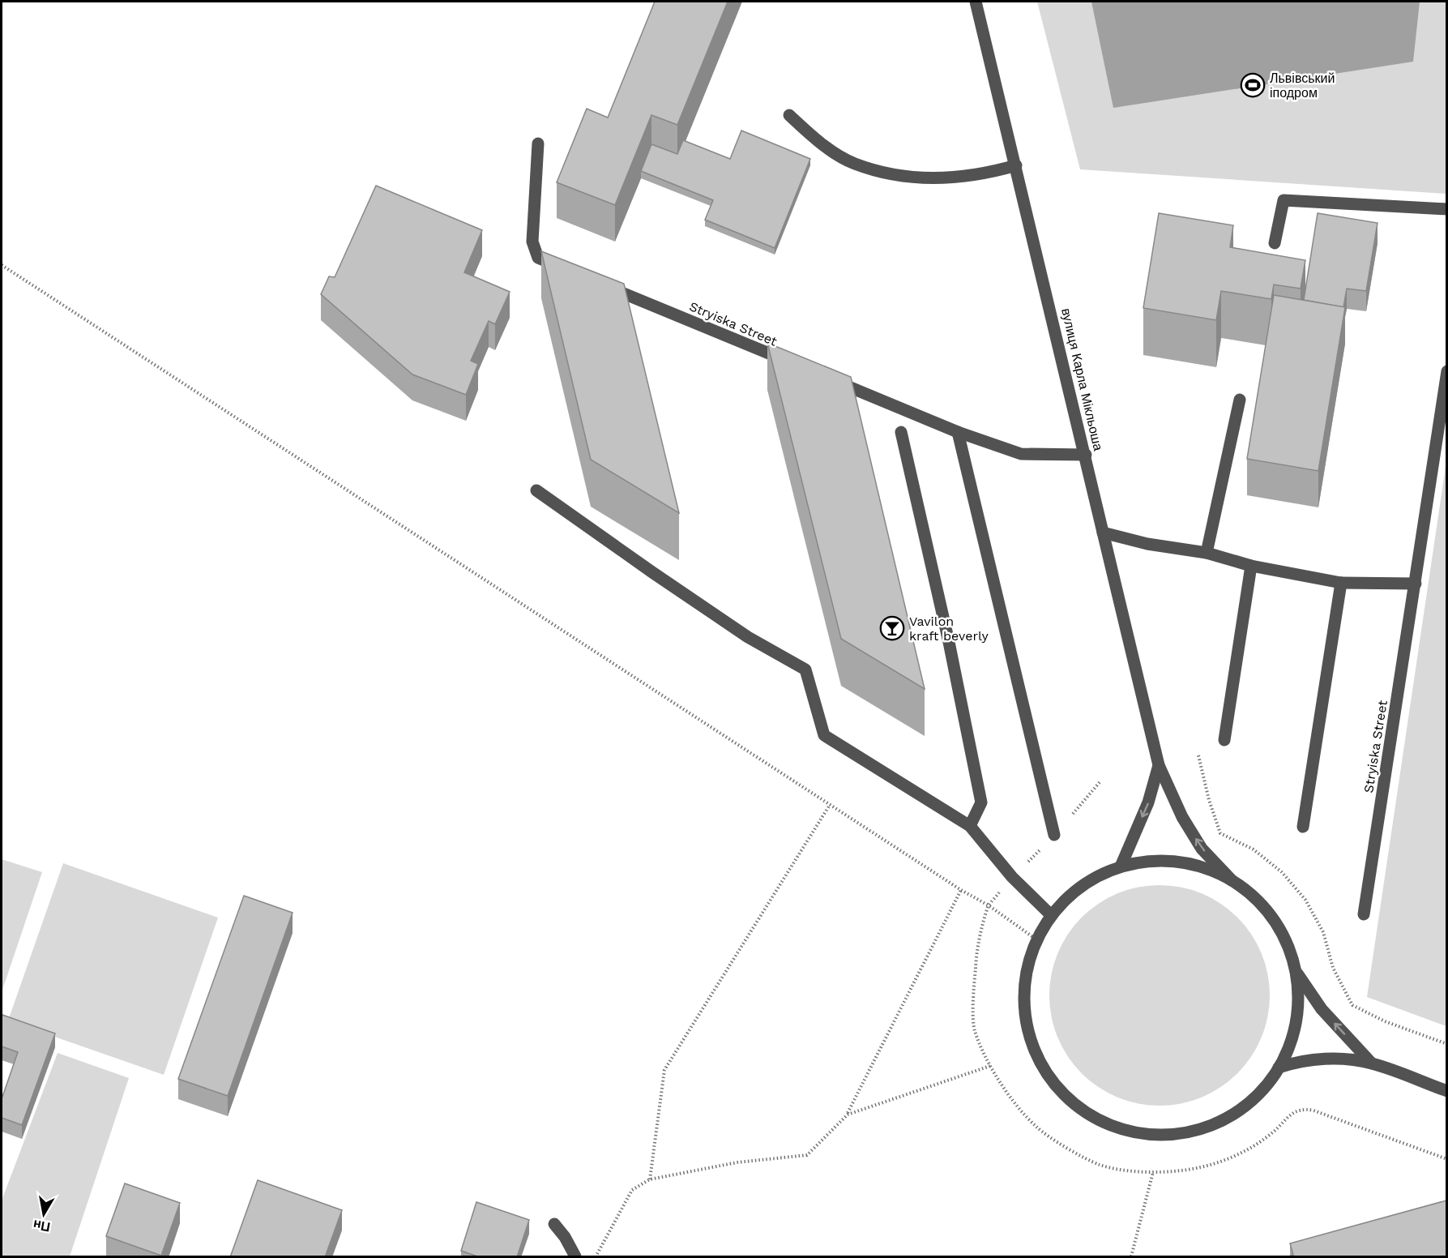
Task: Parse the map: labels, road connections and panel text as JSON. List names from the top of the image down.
{
  "streets": {
    "street": ["Stryiska Street", "вулиця Карла Мікльоша"]
  },
  "places": {
    "sports": ["Львівський іподром"],
    "bar": ["Vavilon kraft beverly"]
  },
  "north": "bottom"
}
